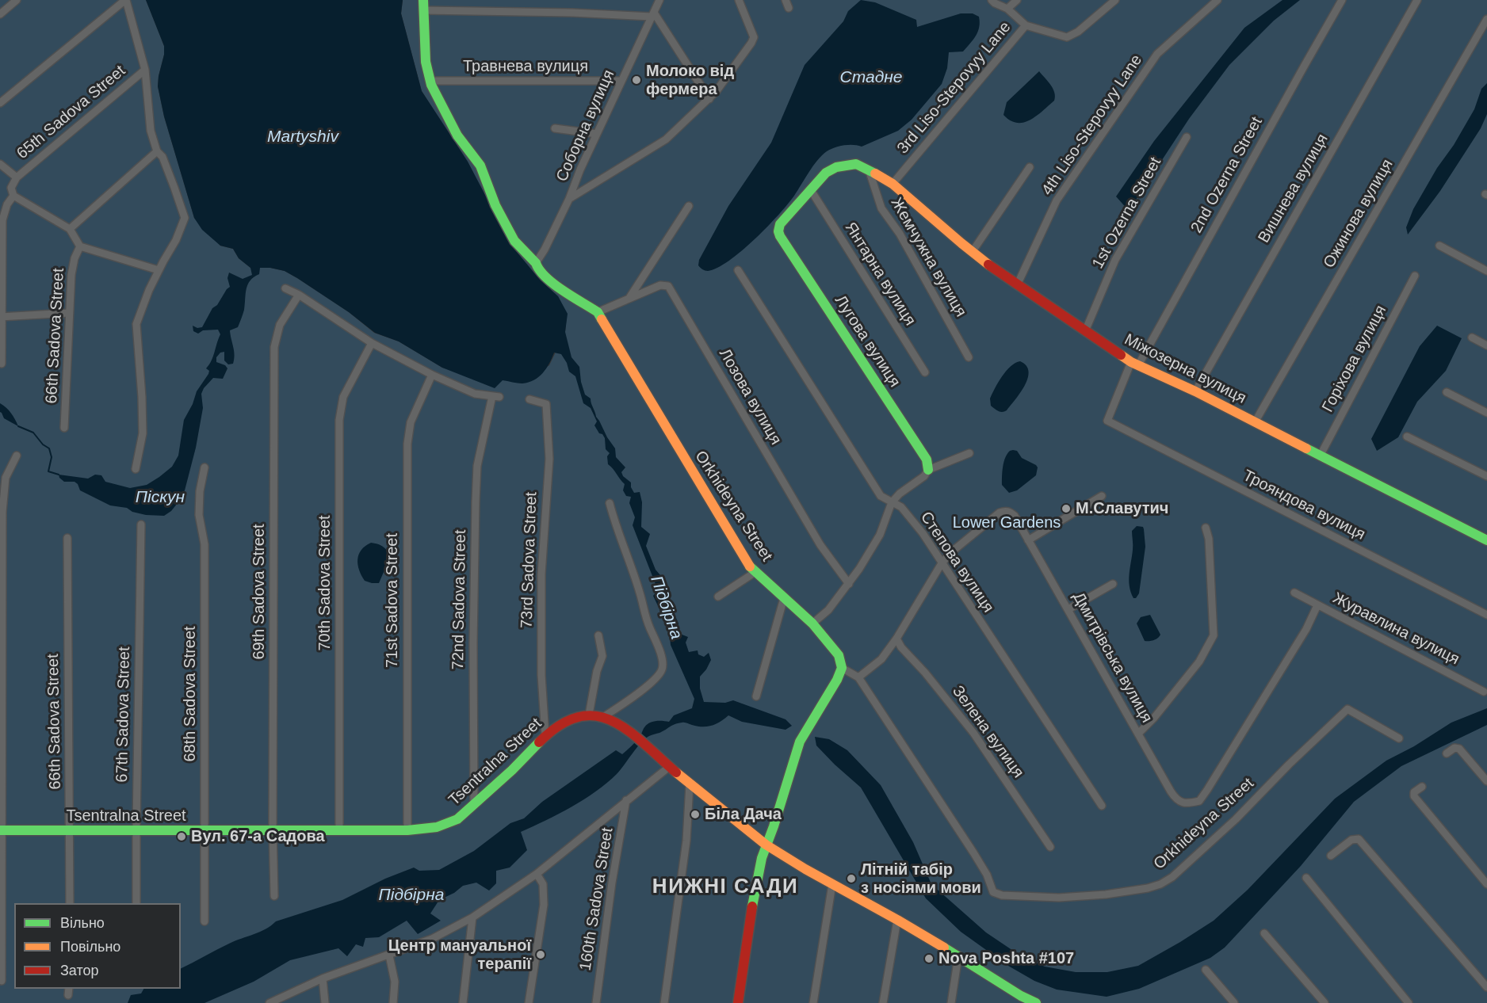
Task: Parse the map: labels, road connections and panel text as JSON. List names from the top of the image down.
{
  "streets": {
    "street": [
      "Травнева вулиця",
      "3rd Liso-Stepovyy Lane",
      "65th Sadova Street",
      "4th Liso-Stepovyy Lane",
      "Соборна вулиця",
      "2nd Ozerna Street",
      "Вишнева вулиця",
      "1st Ozerna Street",
      "Ожинова вулиця",
      "Жемчужна вулиця",
      "Янтарна вулиця",
      "66th Sadova Street",
      "Лугова вулиця",
      "Горіхова вулиця",
      "Міжозерна вулиця",
      "Лозова вулиця",
      "Трояндова вулиця",
      "Orkhideyna Street",
      "73rd Sadova Street",
      "Степова вулиця",
      "70th Sadova Street",
      "69th Sadova Street",
      "72nd Sadova Street",
      "71st Sadova Street",
      "Журавлина вулиця",
      "Дмитрівська вулиця",
      "68th Sadova Street",
      "67th Sadova Street",
      "Зелена вулиця",
      "Tsentralna Street",
      "160th Sadova Street"
    ]
  },
  "crossings": [
    ["Травнева вулиця", "Соборна вулиця"],
    ["Травнева вулиця", "Orkhideyna Street"],
    ["3rd Liso-Stepovyy Lane", "Міжозерна вулиця"],
    ["4th Liso-Stepovyy Lane", "Міжозерна вулиця"],
    ["Соборна вулиця", "Orkhideyna Street"],
    ["2nd Ozerna Street", "Міжозерна вулиця"],
    ["2nd Ozerna Street", "Трояндова вулиця"],
    ["Вишнева вулиця", "Міжозерна вулиця"],
    ["1st Ozerna Street", "Міжозерна вулиця"],
    ["Ожинова вулиця", "Міжозерна вулиця"],
    ["Жемчужна вулиця", "Міжозерна вулиця"],
    ["Янтарна вулиця", "Лугова вулиця"],
    ["Янтарна вулиця", "Міжозерна вулиця"],
    ["66th Sadova Street", "Tsentralna Street"],
    ["Лугова вулиця", "Міжозерна вулиця"],
    ["Горіхова вулиця", "Міжозерна вулиця"],
    ["Лозова вулиця", "Orkhideyna Street"],
    ["Orkhideyna Street", "Дмитрівська вулиця"],
    ["73rd Sadova Street", "Tsentralna Street"],
    ["Степова вулиця", "Дмитрівська вулиця"],
    ["70th Sadova Street", "Tsentralna Street"],
    ["69th Sadova Street", "Tsentralna Street"],
    ["72nd Sadova Street", "71st Sadova Street"],
    ["72nd Sadova Street", "Tsentralna Street"],
    ["71st Sadova Street", "Tsentralna Street"],
    ["Журавлина вулиця", "Дмитрівська вулиця"],
    ["Дмитрівська вулиця", "Зелена вулиця"],
    ["68th Sadova Street", "Tsentralna Street"],
    ["67th Sadova Street", "Tsentralna Street"]
  ],
  "districts": ["НИЖНІ САДИ"],
  "water": [
    "Стадне",
    "Martyshiv",
    "Піскун",
    "Підбірна"
  ],
  "parks": ["Lower Gardens"],
  "places": [
    "Молоко від фермера",
    "М.Славутич",
    "Біла Дача",
    "Вул. 67-а Садова",
    "Літній табір з носіями мови",
    "Центр мануальної терапії",
    "Nova Poshta #107"
  ],
  "legend": ["Вільно", "Повільно", "Затор"]
}
